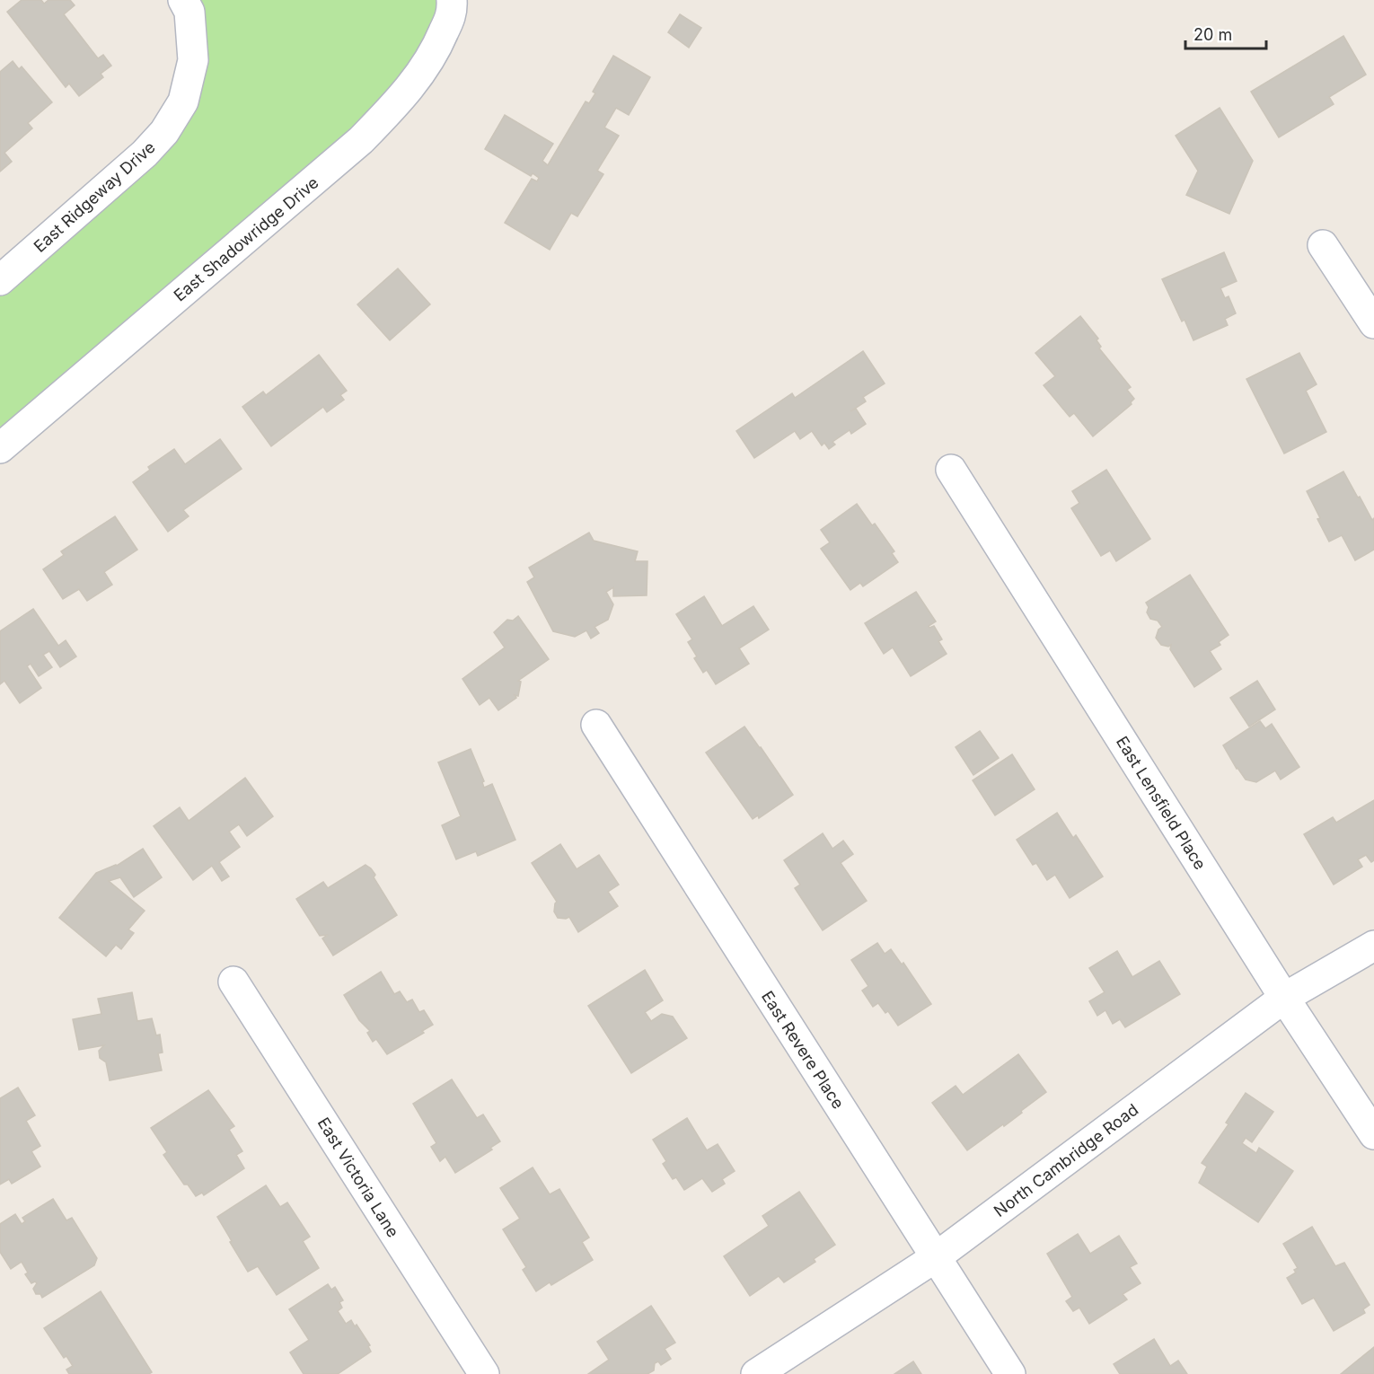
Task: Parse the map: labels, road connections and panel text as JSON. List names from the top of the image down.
{
  "streets": {
    "street": [
      "East Ridgeway Drive",
      "East Shadowridge Drive",
      "East Lensfield Place",
      "East Revere Place",
      "North Cambridge Road",
      "East Victoria Lane"
    ]
  },
  "crossings": [
    ["East Lensfield Place", "North Cambridge Road"],
    ["East Revere Place", "North Cambridge Road"]
  ],
  "scale_bar": "20 m"
}
